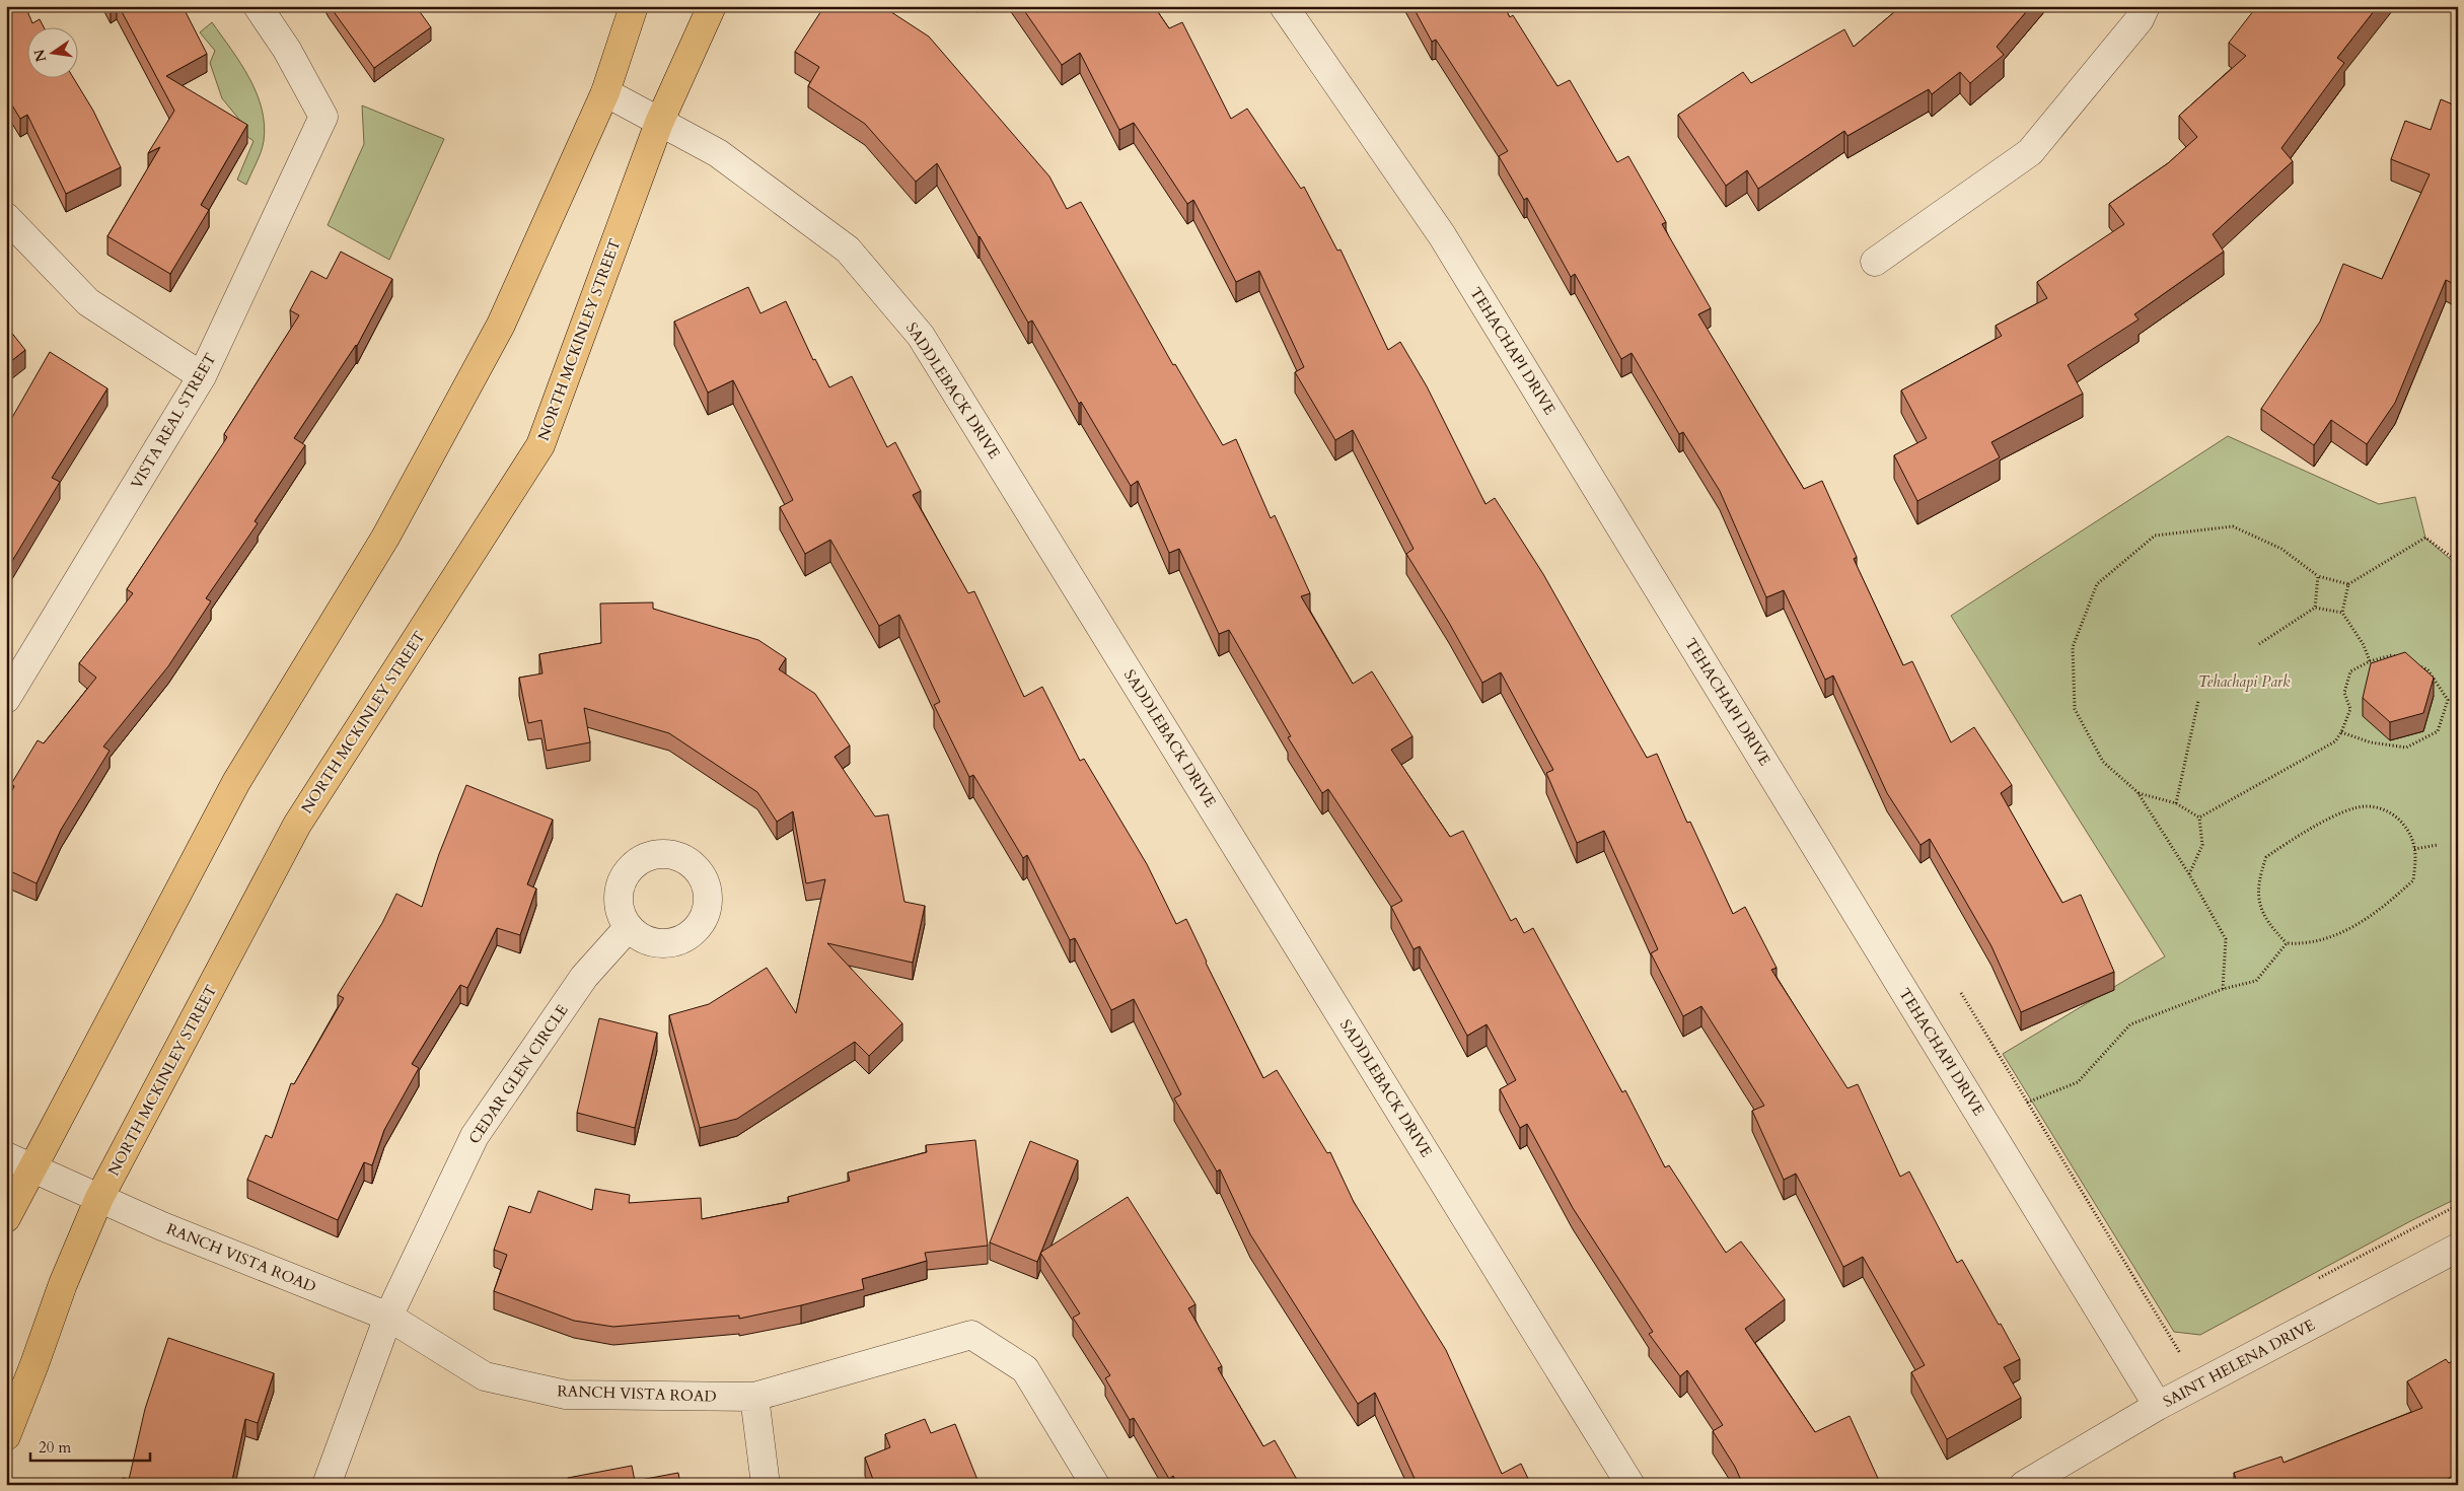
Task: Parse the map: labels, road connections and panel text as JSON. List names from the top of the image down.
{
  "streets": {
    "main road": ["NORTH MCKINLEY STREET"],
    "street": [
      "TEHACHAPI DRIVE",
      "SADDLEBACK DRIVE",
      "VISTA REAL STREET",
      "CEDAR GLEN CIRCLE",
      "RANCH VISTA ROAD",
      "SAINT HELENA DRIVE"
    ]
  },
  "crossings": [
    ["NORTH MCKINLEY STREET", "SADDLEBACK DRIVE"],
    ["NORTH MCKINLEY STREET", "RANCH VISTA ROAD"],
    ["TEHACHAPI DRIVE", "SAINT HELENA DRIVE"],
    ["CEDAR GLEN CIRCLE", "RANCH VISTA ROAD"]
  ],
  "parks": ["Tehachapi Park"],
  "scale_bar": "20 m",
  "north": "left"
}
